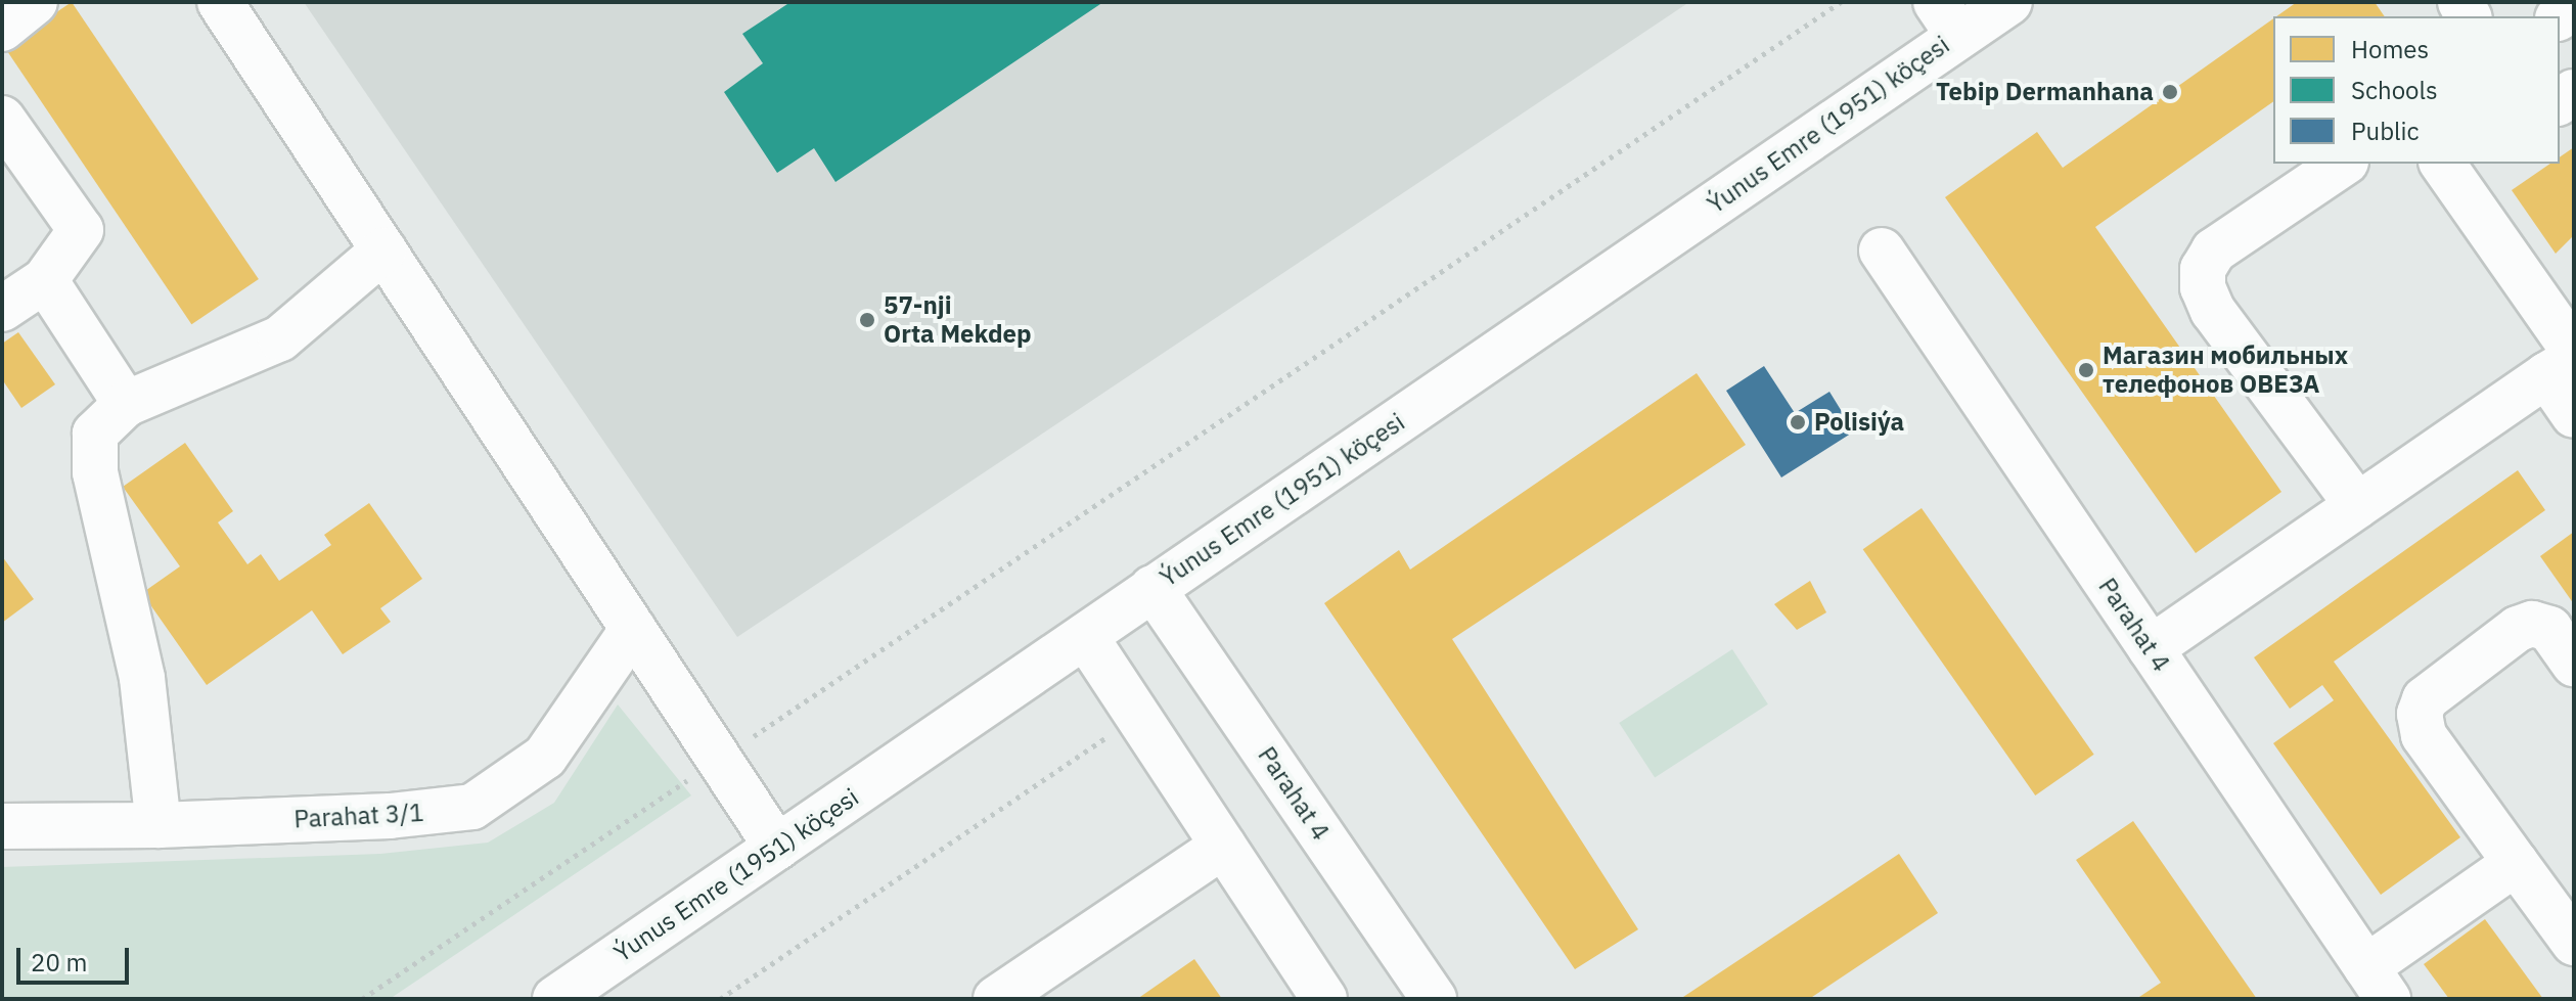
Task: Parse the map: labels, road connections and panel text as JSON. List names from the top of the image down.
{
  "streets": {
    "street": ["Ýunus Emre (1951) köçesi", "Parahat 4", "Parahat 3/1"]
  },
  "crossings": [
    ["Ýunus Emre (1951) köçesi", "Parahat 4"]
  ],
  "places": [
    "Tebip Dermanhana",
    "57-nji Orta Mekdep",
    "Магазин мобильных телефонов ОВЕЗА",
    "Polisiýa"
  ],
  "legend": ["Homes", "Schools", "Public"],
  "scale_bar": "20 m"
}
